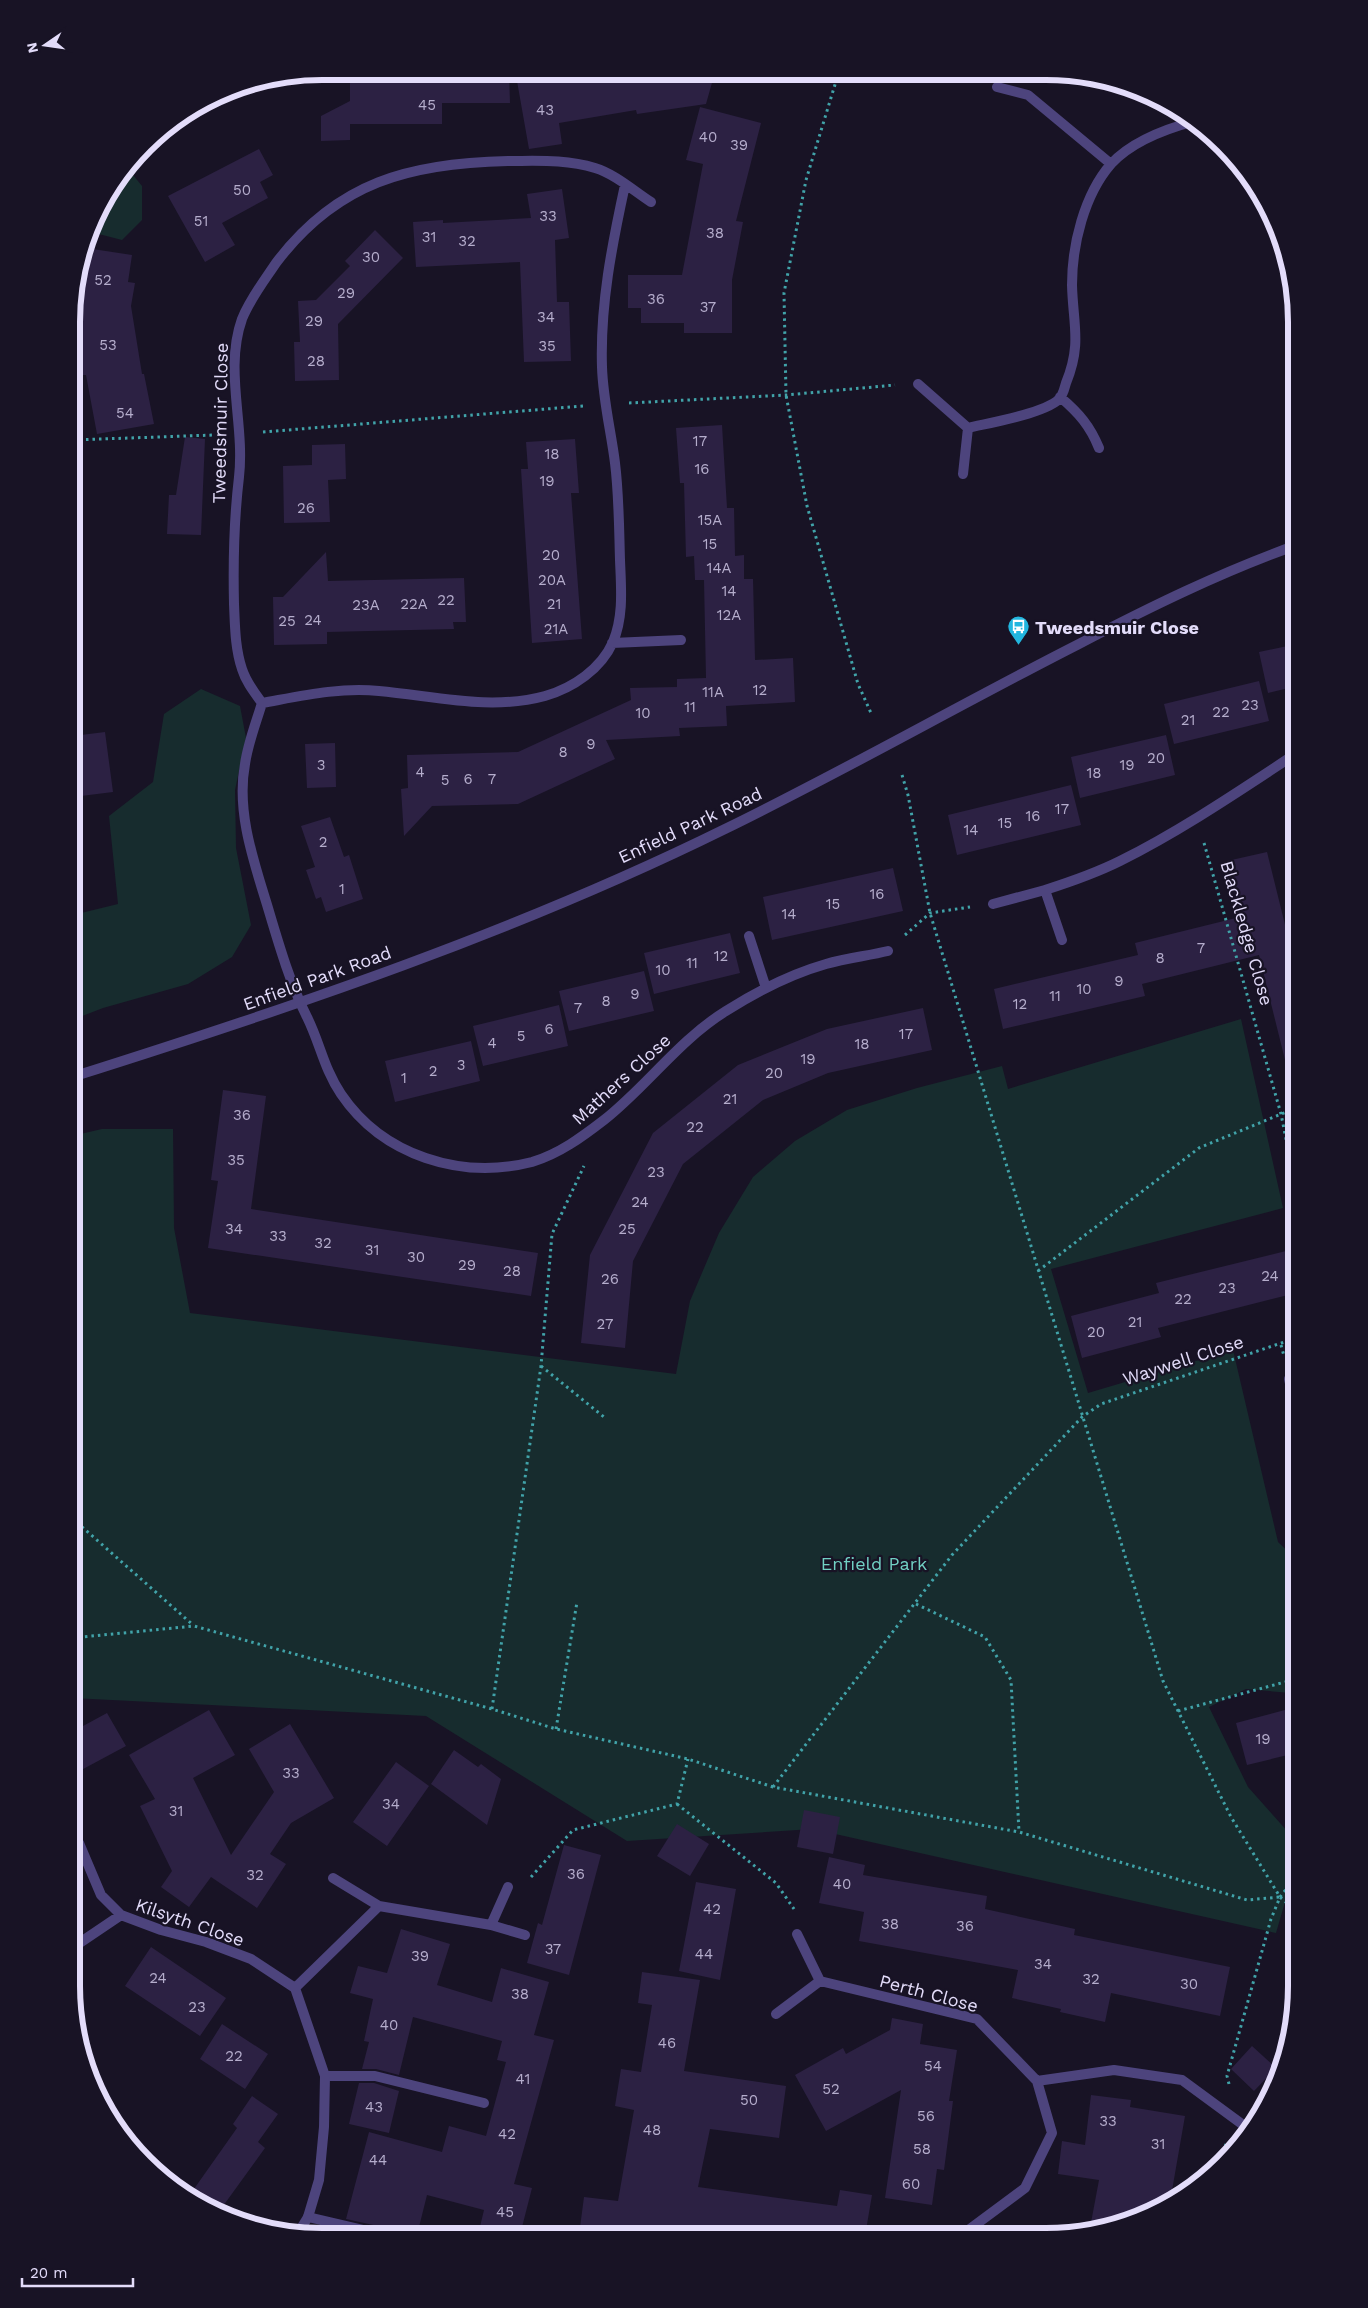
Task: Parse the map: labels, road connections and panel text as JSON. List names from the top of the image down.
{
  "streets": {
    "street": [
      "Tweedsmuir Close",
      "Enfield Park Road",
      "Mathers Close",
      "Kilsyth Close",
      "Perth Close"
    ],
    "path": ["Blackledge Close", "Waywell Close"]
  },
  "crossings": [
    ["Enfield Park Road", "Mathers Close"]
  ],
  "parks": ["Enfield Park"],
  "places": {
    "bus stop": ["Tweedsmuir Close"]
  },
  "house_numbers": [
    "45",
    "43",
    "40",
    "39",
    "50",
    "33",
    "51",
    "38",
    "31",
    "32",
    "30",
    "52",
    "29",
    "36",
    "37",
    "34",
    "29",
    "53",
    "35",
    "28",
    "54",
    "17",
    "18",
    "16",
    "19",
    "26",
    "15A",
    "15",
    "20",
    "14A",
    "20A",
    "14",
    "22",
    "22A",
    "21",
    "23A",
    "12A",
    "24",
    "25",
    "21A",
    "12",
    "11A",
    "23",
    "11",
    "22",
    "10",
    "21",
    "9",
    "8",
    "20",
    "3",
    "19",
    "4",
    "18",
    "6",
    "7",
    "5",
    "17",
    "16",
    "15",
    "14",
    "2",
    "1",
    "16",
    "15",
    "14",
    "7",
    "12",
    "8",
    "11",
    "10",
    "9",
    "10",
    "9",
    "11",
    "8",
    "12",
    "7",
    "6",
    "17",
    "5",
    "4",
    "18",
    "19",
    "3",
    "2",
    "20",
    "1",
    "21",
    "36",
    "22",
    "35",
    "23",
    "24",
    "34",
    "25",
    "33",
    "32",
    "31",
    "30",
    "29",
    "28",
    "24",
    "26",
    "23",
    "22",
    "21",
    "27",
    "20",
    "19",
    "33",
    "34",
    "31",
    "36",
    "32",
    "40",
    "42",
    "38",
    "36",
    "37",
    "44",
    "39",
    "34",
    "24",
    "32",
    "30",
    "38",
    "23",
    "40",
    "46",
    "22",
    "54",
    "41",
    "52",
    "50",
    "43",
    "56",
    "33",
    "48",
    "42",
    "31",
    "58",
    "44",
    "60",
    "45"
  ],
  "scale_bar": "20 m",
  "north": "left"
}
